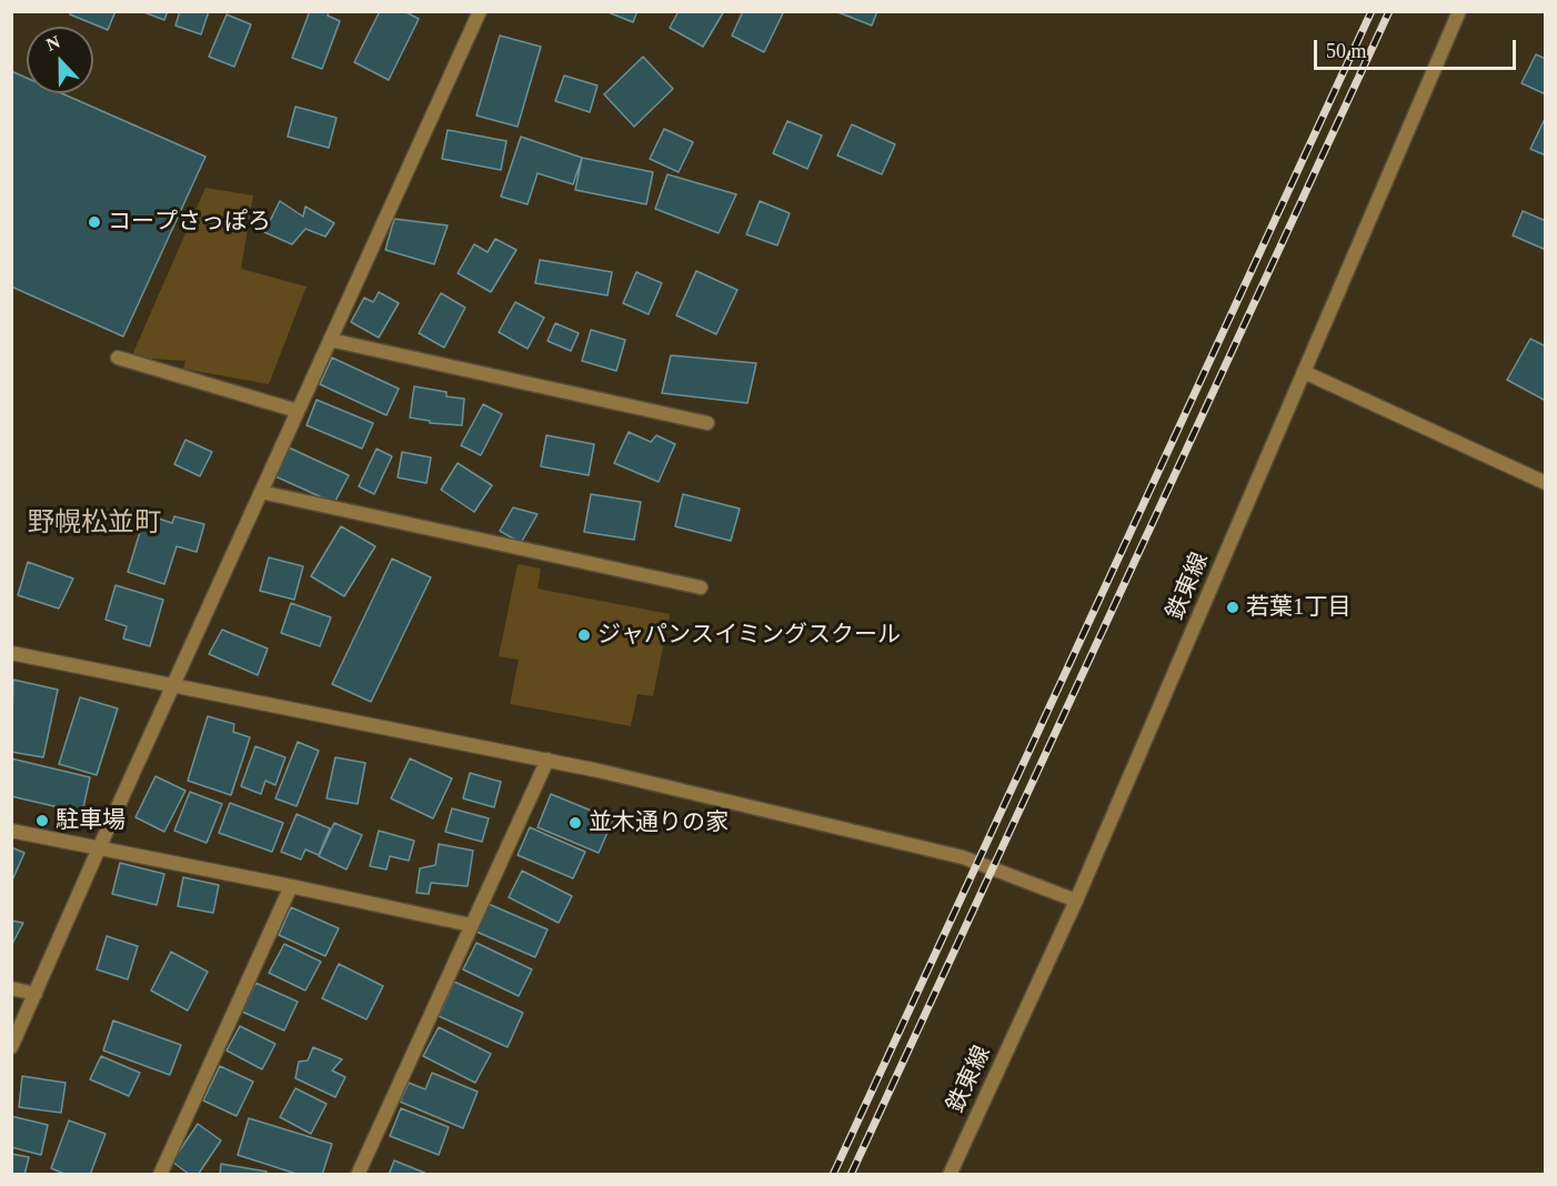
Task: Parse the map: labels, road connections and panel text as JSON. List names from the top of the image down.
{
  "streets": {
    "street": ["鉄東線"]
  },
  "districts": ["野幌松並町"],
  "places": [
    "コープさっぽろ",
    "若葉1丁目",
    "ジャパンスイミングスクール",
    "駐車場",
    "並木通りの家"
  ],
  "scale_bar": "50 m",
  "north": "top"
}
